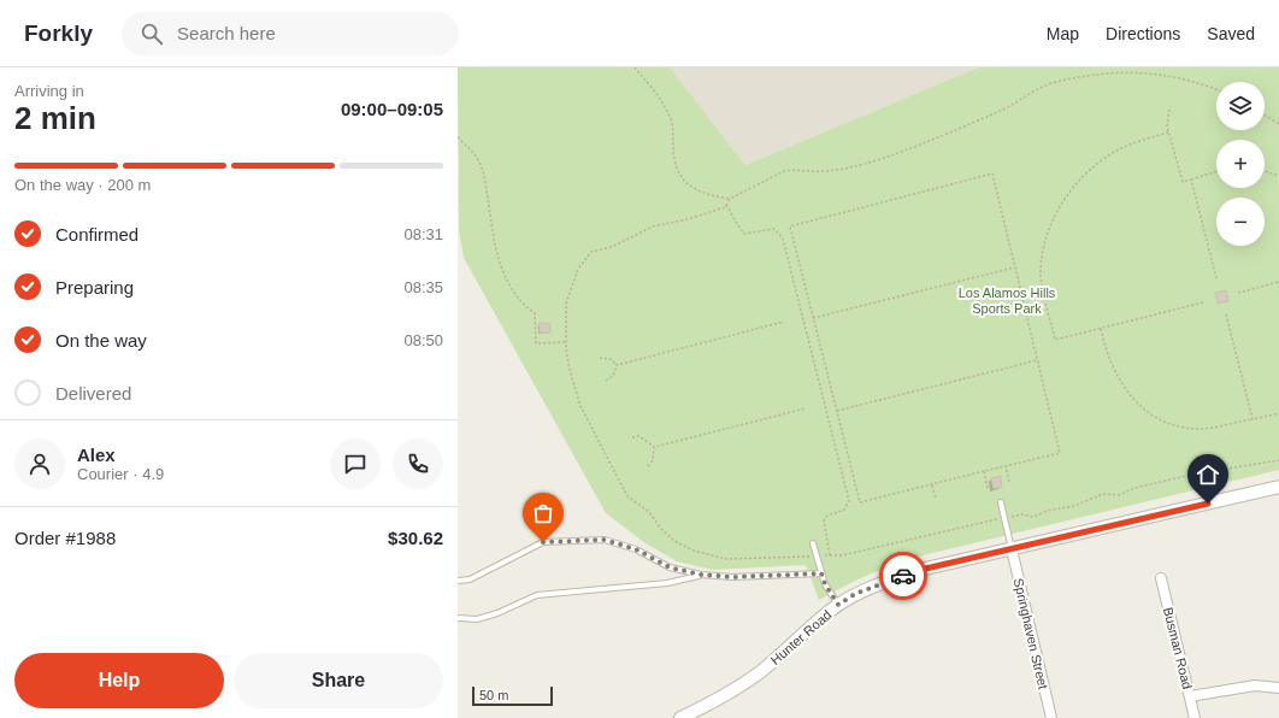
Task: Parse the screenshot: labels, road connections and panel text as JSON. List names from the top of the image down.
{
  "streets": {
    "street": ["Springhaven Street", "Hunter Road", "Busman Road"]
  },
  "crossings": [
    ["Springhaven Street", "Hunter Road"]
  ],
  "parks": ["Los Alamos Hills Sports Park"],
  "scale_bar": "50 m",
  "page": {
    "header": "Forkly",
    "search": "Search here",
    "nav": ["Map", "Directions", "Saved"],
    "heading": ["2 min", "Arriving in", "09:00–09:05"],
    "panel": [
      "Alex",
      "Courier · 4.9",
      "Order #1988",
      "$30.62"
    ],
    "map_buttons": ["+", "−"],
    "bar": "On the way · 200 m",
    "list": [
      ["Confirmed", "08:31"],
      ["Preparing", "08:35"],
      ["On the way", "08:50"],
      "Delivered"
    ],
    "buttons": ["Help", "Share"],
    "scale": "50 m"
  }
}
